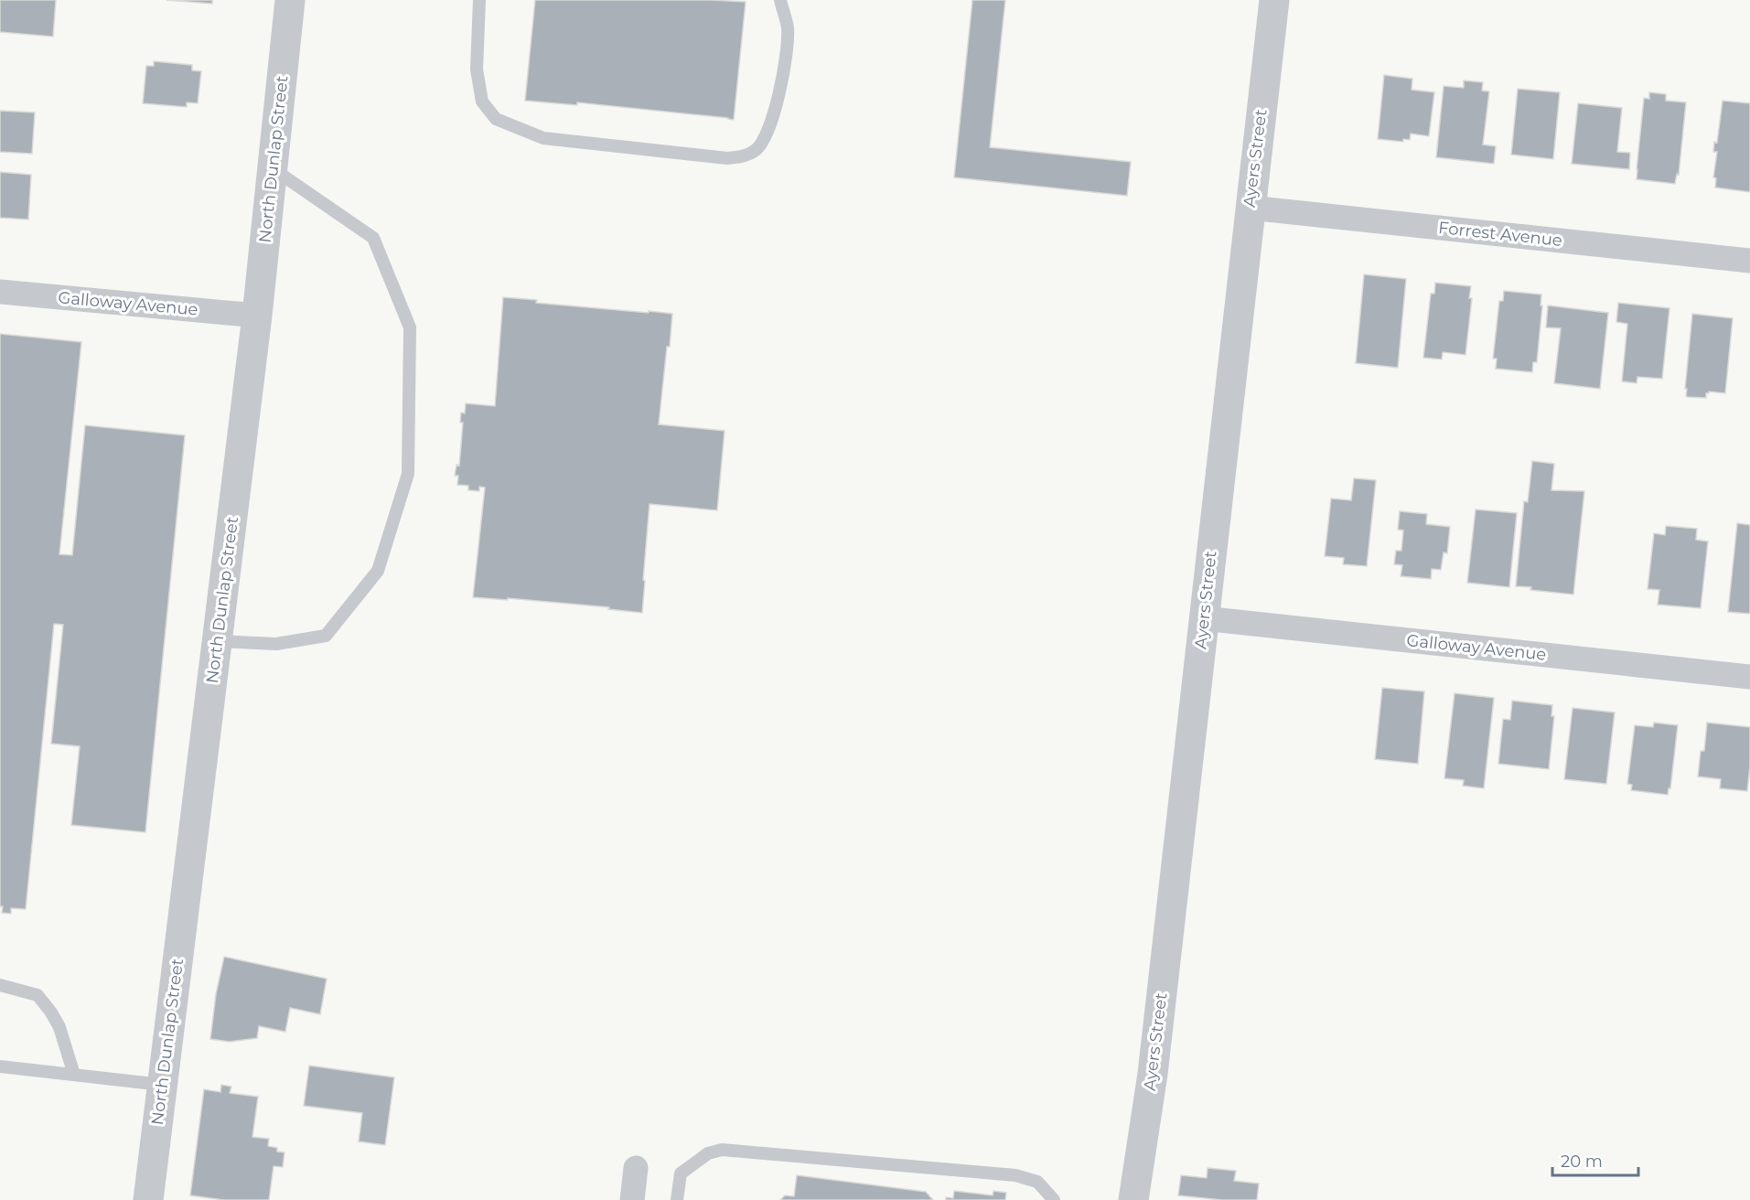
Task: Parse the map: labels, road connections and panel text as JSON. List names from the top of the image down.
{
  "streets": {
    "street": [
      "Ayers Street",
      "North Dunlap Street",
      "Forrest Avenue",
      "Galloway Avenue"
    ]
  },
  "crossings": [
    ["Ayers Street", "Forrest Avenue"],
    ["Ayers Street", "Galloway Avenue"],
    ["North Dunlap Street", "Galloway Avenue"]
  ],
  "scale_bar": "20 m"
}
